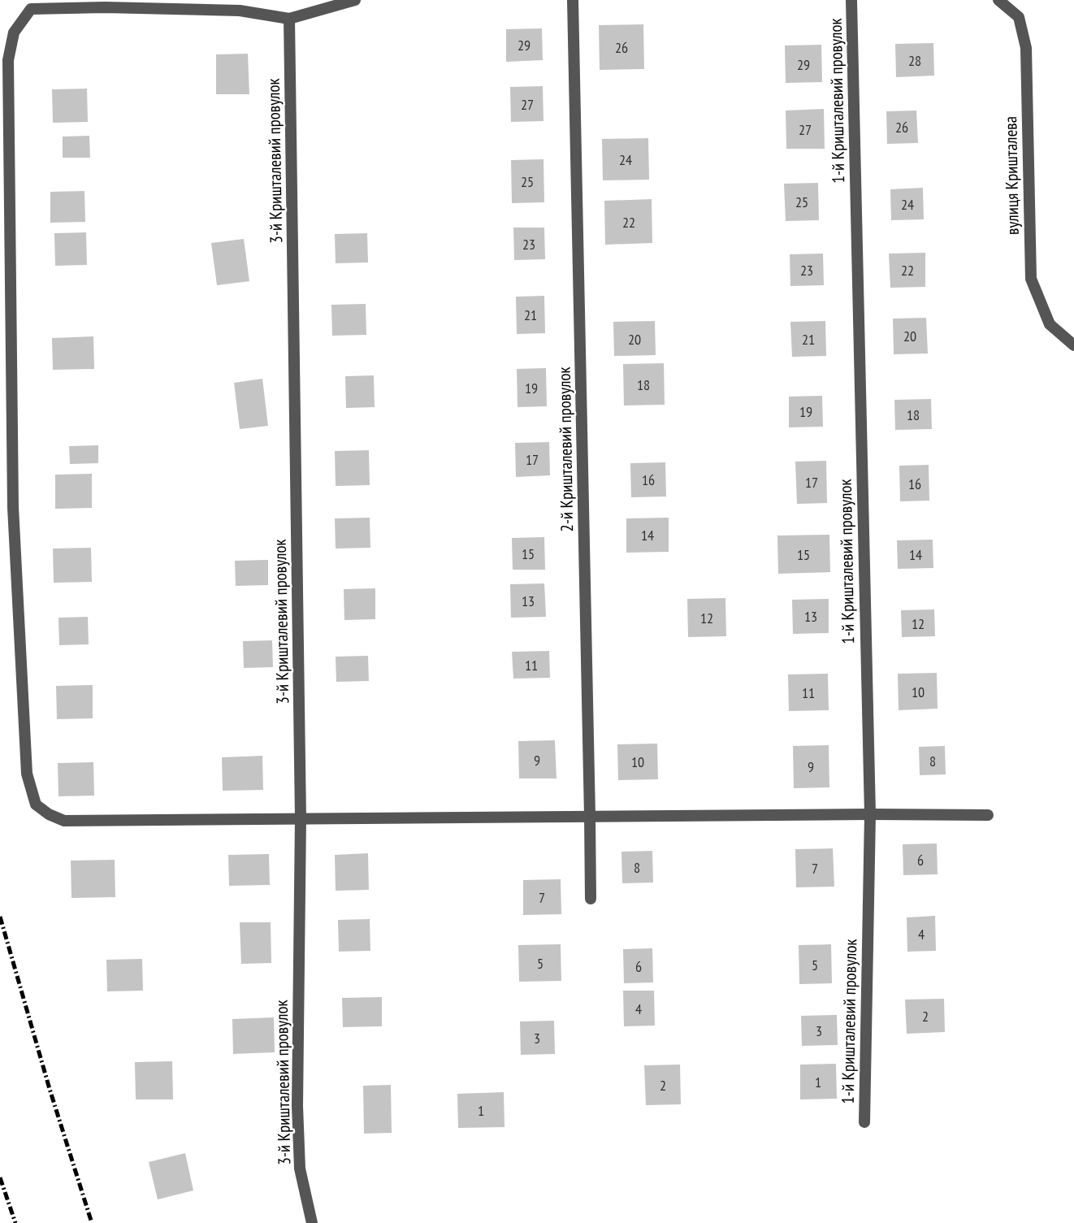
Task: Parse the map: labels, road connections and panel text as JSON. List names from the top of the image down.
{
  "streets": {
    "street": [
      "1-й Кришталевий провулок",
      "3-й Кришталевий провулок",
      "вулиця Кришталева",
      "2-й Кришталевий провулок"
    ]
  },
  "house_numbers": [
    "29",
    "26",
    "28",
    "29",
    "27",
    "26",
    "27",
    "24",
    "25",
    "25",
    "24",
    "22",
    "23",
    "23",
    "22",
    "21",
    "20",
    "20",
    "21",
    "18",
    "19",
    "19",
    "18",
    "17",
    "16",
    "17",
    "16",
    "14",
    "15",
    "15",
    "14",
    "13",
    "13",
    "12",
    "12",
    "11",
    "10",
    "11",
    "9",
    "8",
    "10",
    "9",
    "6",
    "8",
    "7",
    "7",
    "4",
    "5",
    "5",
    "6",
    "4",
    "2",
    "3",
    "3",
    "1",
    "2",
    "1"
  ]
}
